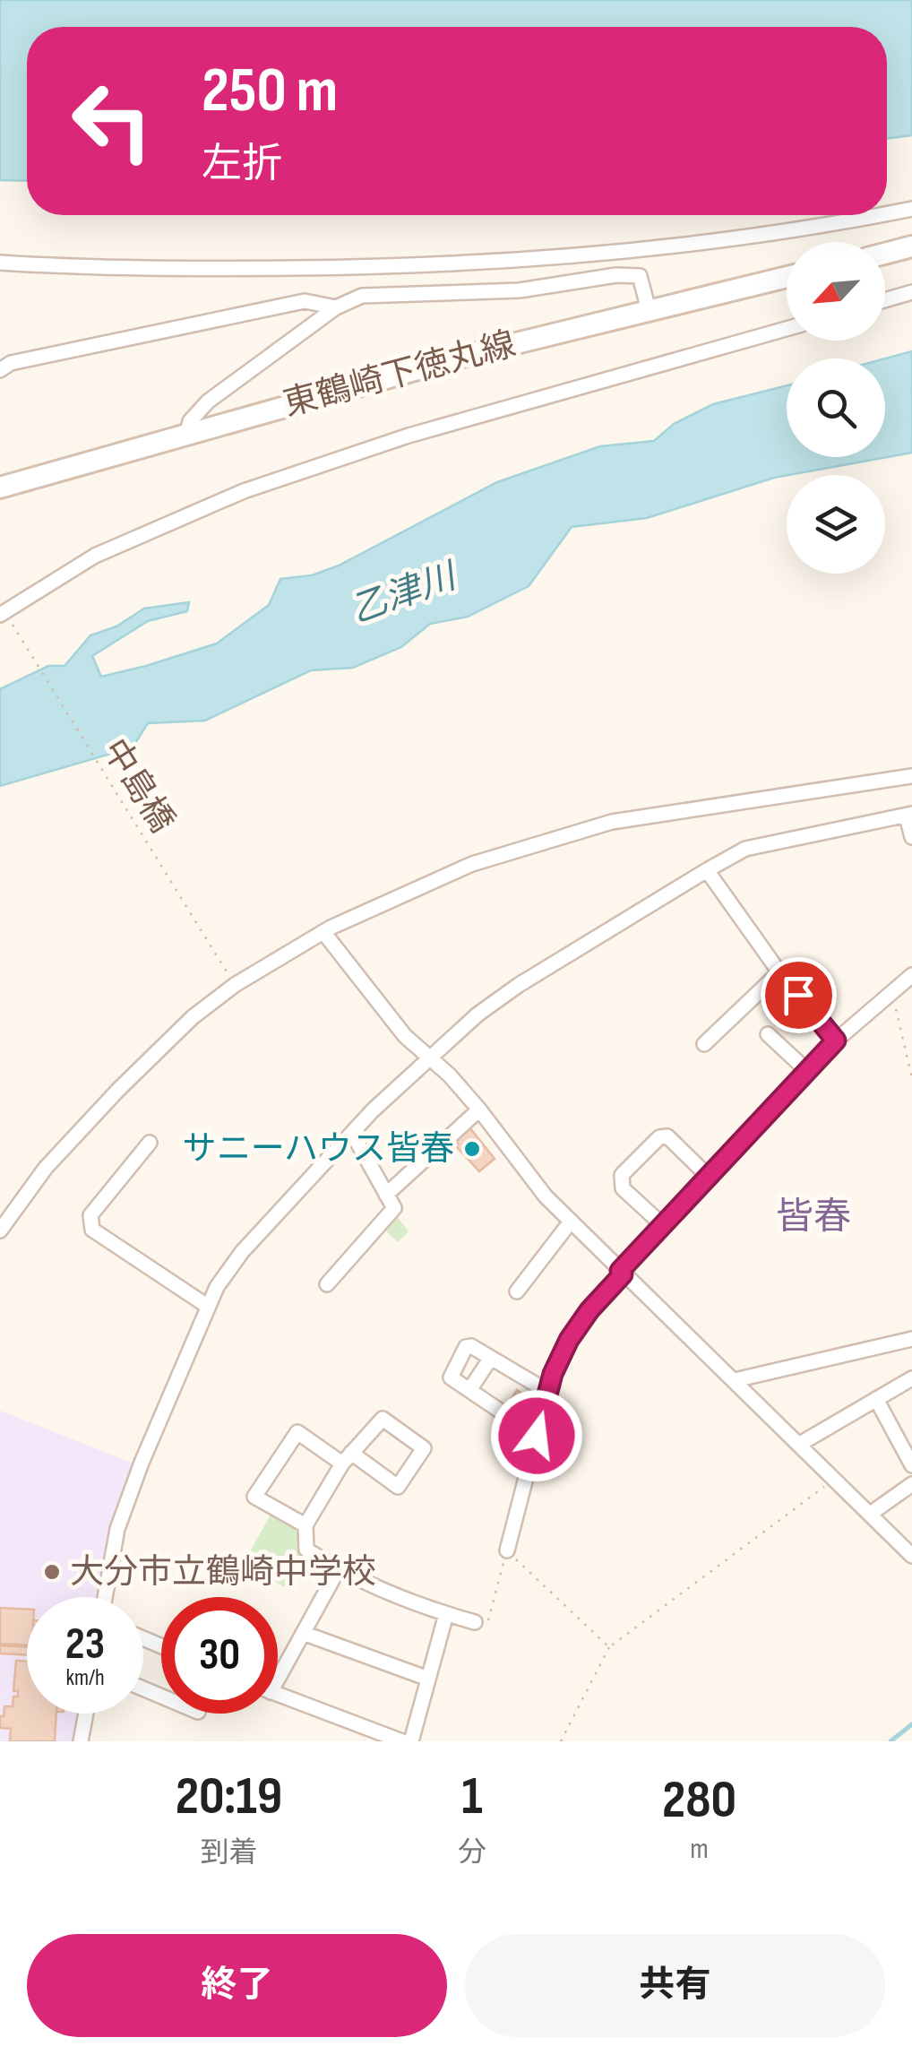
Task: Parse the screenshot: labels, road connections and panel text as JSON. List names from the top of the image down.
{
  "streets": {
    "street": ["東鶴崎下徳丸線"],
    "path": ["中島橋"]
  },
  "districts": ["皆春"],
  "water": ["乙津川"],
  "places": ["サニーハウス皆春", "大分市立鶴崎中学校"],
  "north": "bottom left",
  "page": {
    "turn": ["250 m", "左折"],
    "speed": "23 km/h",
    "limit": "30",
    "eta": [
      "20:19",
      "到着",
      "1",
      "分",
      "280",
      "m"
    ],
    "buttons": ["終了", "共有"]
  }
}
